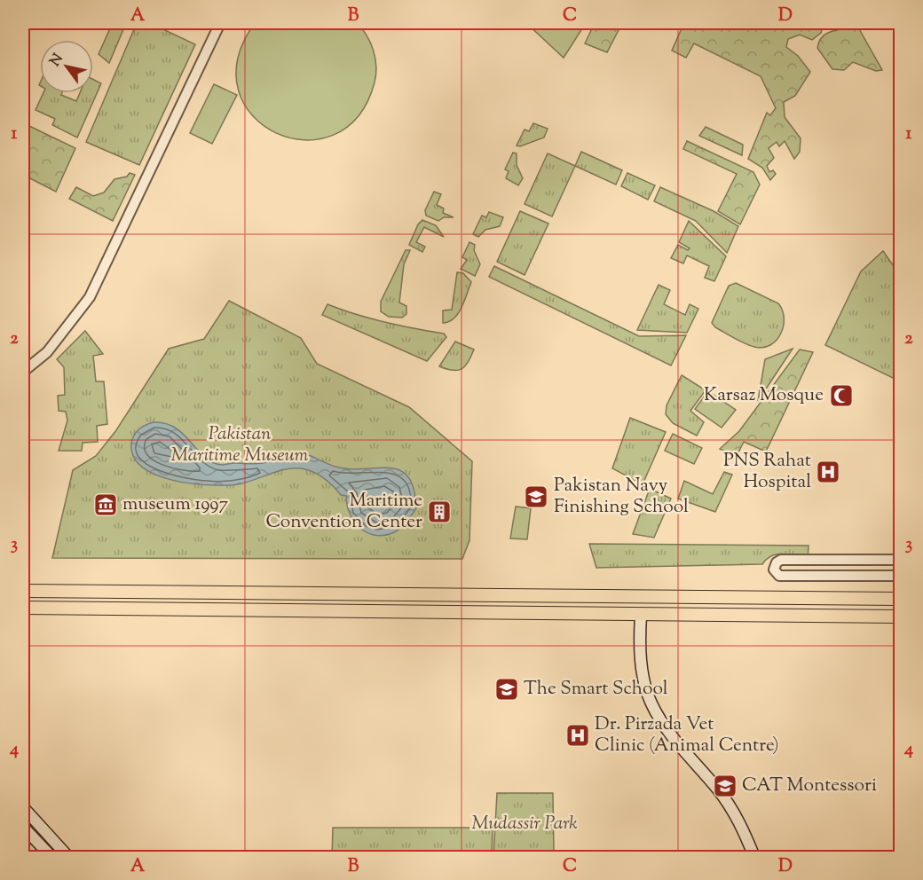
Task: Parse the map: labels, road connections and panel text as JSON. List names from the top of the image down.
{
  "parks": ["Pakistan Maritime Museum", "Mudassir Park"],
  "places": {
    "mosque": ["Karsaz Mosque"],
    "hospital": ["PNS Rahat Hospital", "Dr. Pirzada Vet Clinic (Animal Centre)"],
    "school or university": ["Pakistan Navy Finishing School", "The Smart School", "CAT Montessori"],
    "museum": ["museum 1997"],
    "building": ["Maritime Convention Center"]
  },
  "north": "top left",
  "grid": {
    "columns": [
      "A",
      "B",
      "C",
      "D"
    ],
    "rows": [
      "1",
      "2",
      "3",
      "4"
    ]
  }
}
